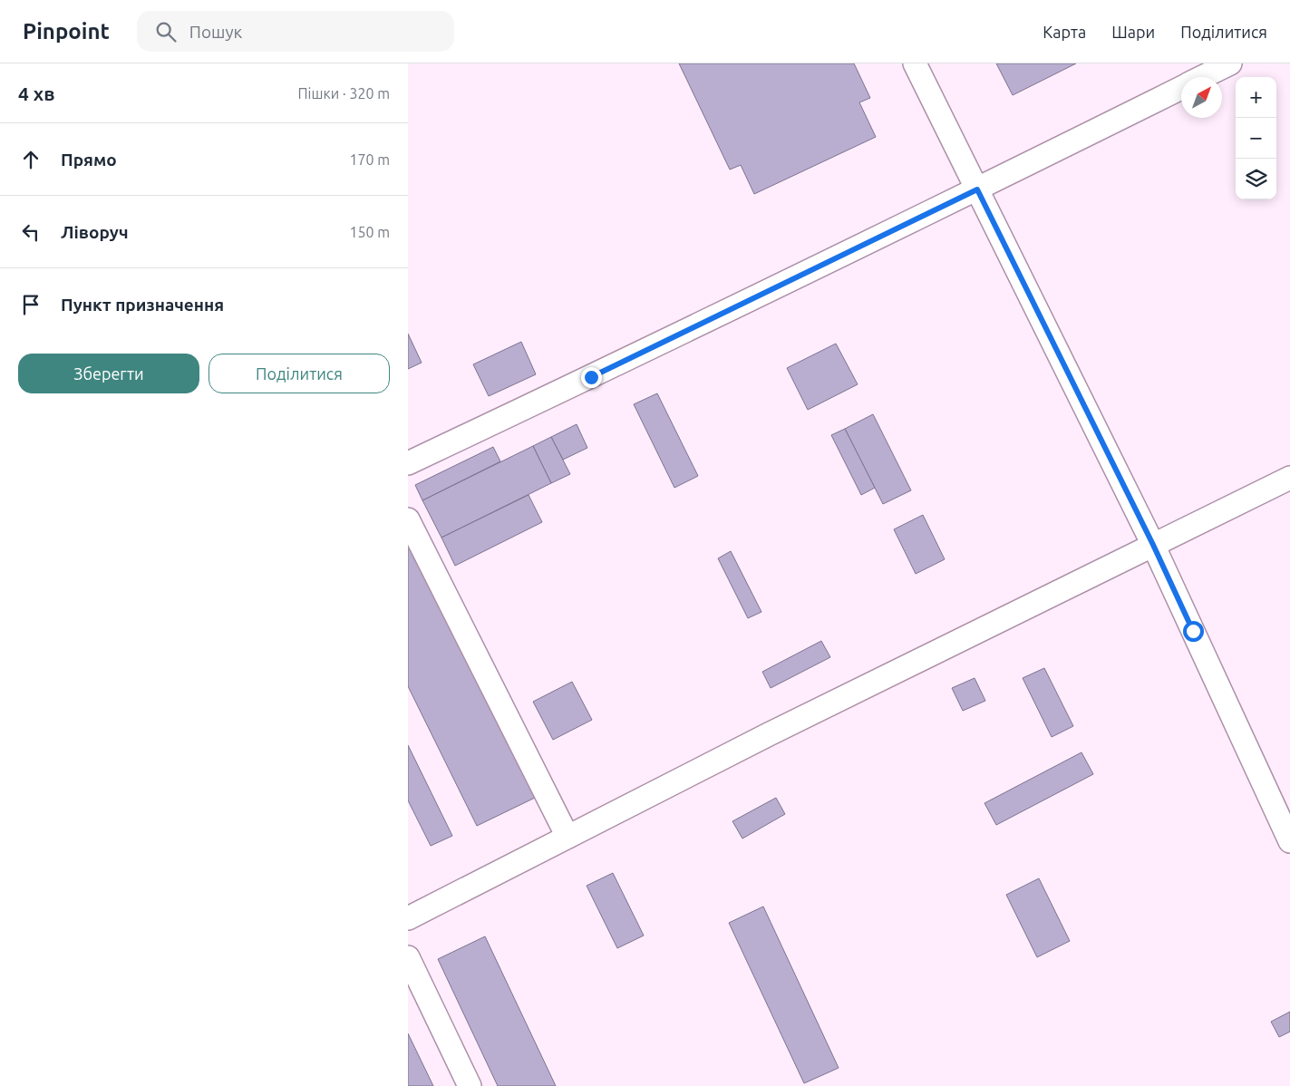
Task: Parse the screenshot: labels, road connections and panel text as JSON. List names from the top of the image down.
{
  "north": "top right",
  "page": {
    "header": "Pinpoint",
    "search": "Пошук",
    "nav": ["Карта", "Шари", "Поділитися"],
    "heading": ["4 хв", "Пішки · 320 m"],
    "map_buttons": ["+", "−"],
    "list": [
      ["Прямо", "170 m"],
      ["Ліворуч", "150 m"],
      "Пункт призначення"
    ],
    "buttons": ["Зберегти", "Поділитися"]
  }
}
